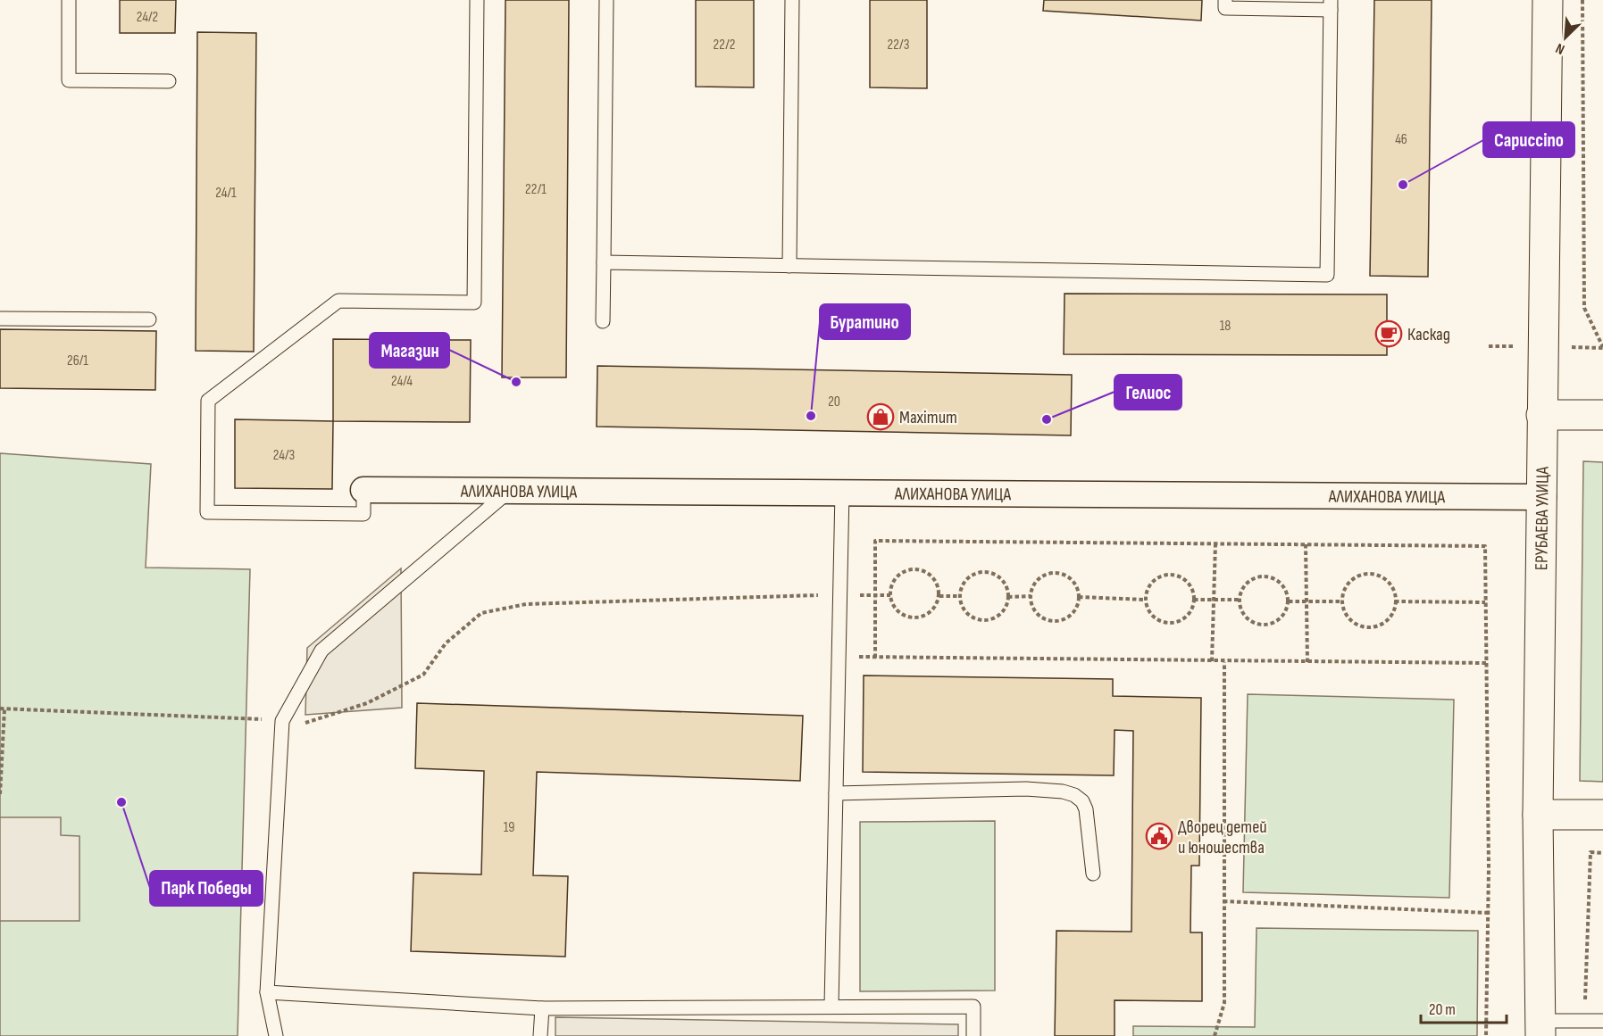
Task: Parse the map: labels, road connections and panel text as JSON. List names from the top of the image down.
{
  "streets": {
    "main road": ["ЕРУБАЕВА УЛИЦА"],
    "street": ["АЛИХАНОВА УЛИЦА"]
  },
  "crossings": [
    ["АЛИХАНОВА УЛИЦА", "ЕРУБАЕВА УЛИЦА"]
  ],
  "places": {
    "other": [
      "Capuccino",
      "Магазин",
      "Буратино",
      "Гелиос",
      "Парк Победы"
    ],
    "cafe": ["Каскад"],
    "shop": ["Maximum"],
    "public building": ["Дворец детей и юношества"]
  },
  "house_numbers": [
    "24/2",
    "22/2",
    "22/3",
    "46",
    "22/1",
    "24/1",
    "18",
    "26/1",
    "24/4",
    "20",
    "24/3",
    "19"
  ],
  "scale_bar": "20 m",
  "north": "bottom left"
}
